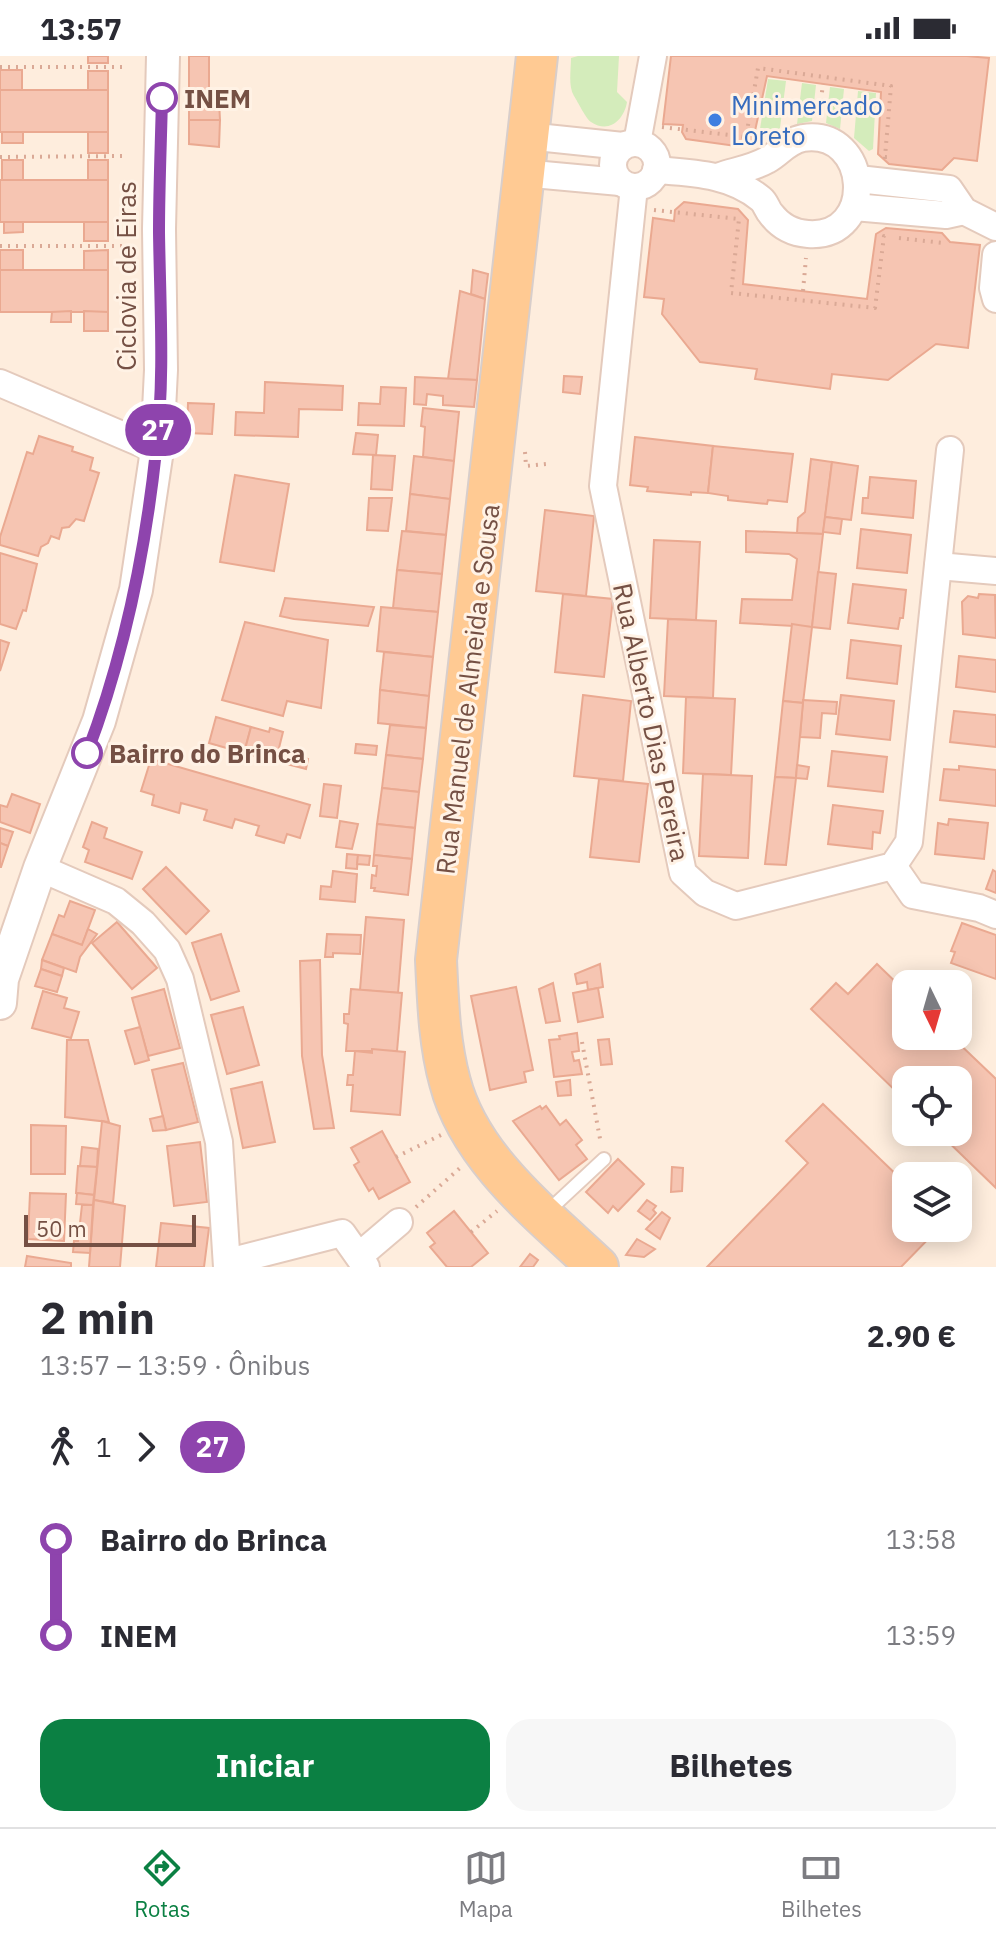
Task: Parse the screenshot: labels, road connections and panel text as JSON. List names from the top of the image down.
{
  "streets": {
    "main road": ["Rua Manuel de Almeida e Sousa"],
    "street": ["Rua Alberto Dias Pereira"]
  },
  "places": ["INEM", "Minimercado Loreto", "Bairro do Brinca"],
  "lines": ["bus line 27"],
  "scale_bar": "50 m",
  "north": "bottom",
  "page": {
    "status": "13:57",
    "on_map": "27",
    "scale": "50 m",
    "heading": ["2 min", "13:57 – 13:59 · Ônibus", "2.90 €"],
    "legs": ["1", "27"],
    "list": [
      {
        "name": "Bairro do Brinca",
        "value": "13:58"
      },
      {
        "name": "INEM",
        "value": "13:59"
      }
    ],
    "buttons": ["Iniciar", "Bilhetes"],
    "tabs": ["Rotas", "Mapa", "Bilhetes"]
  }
}
